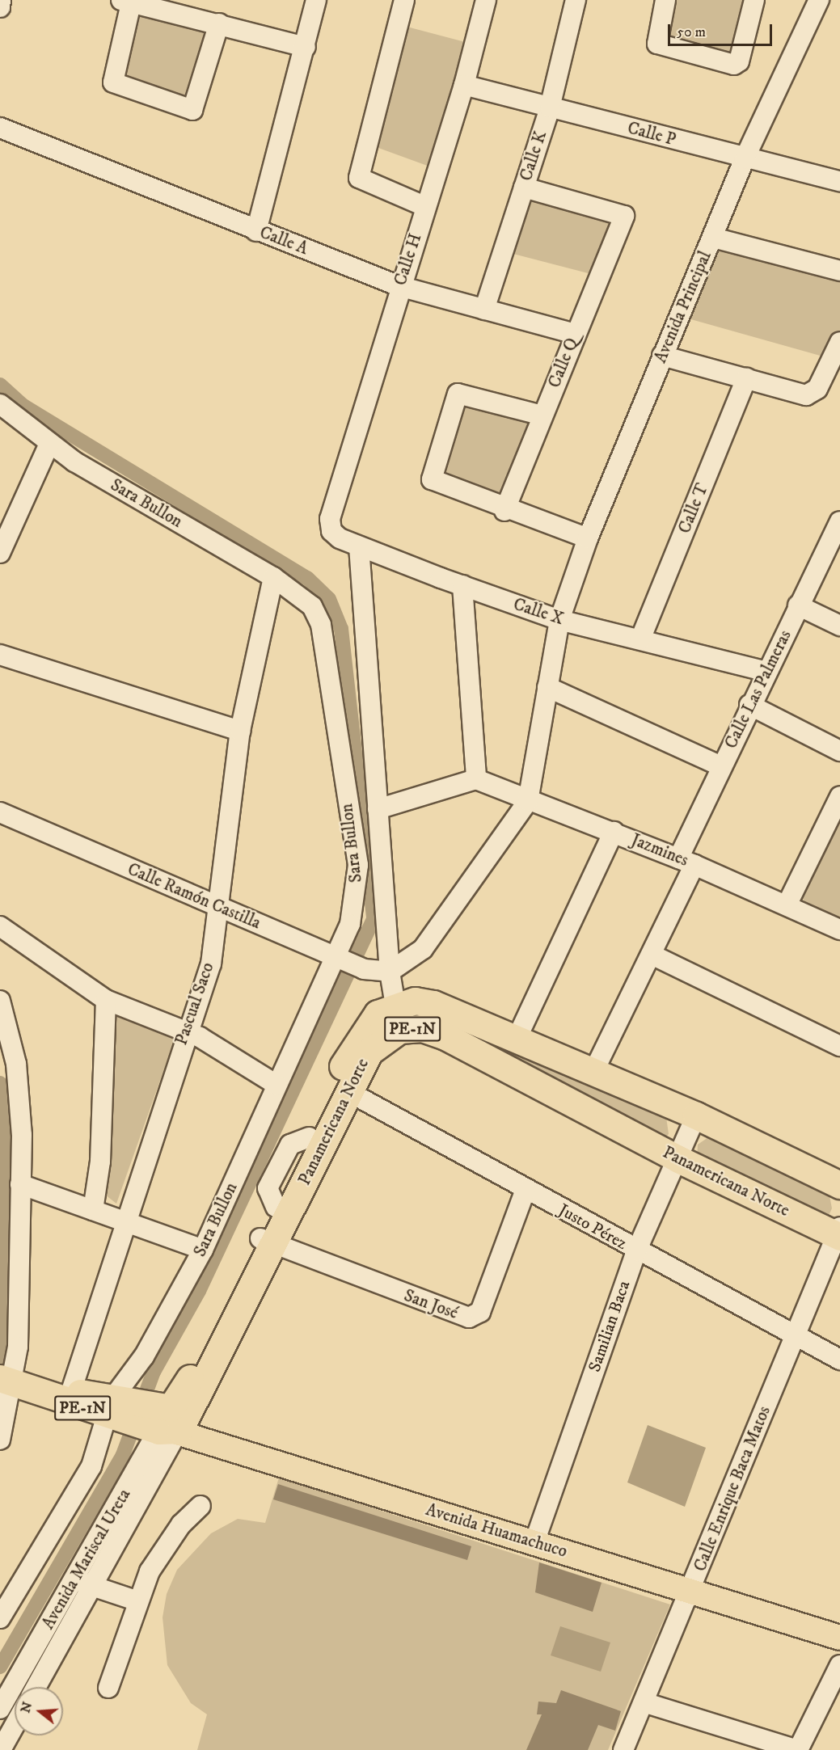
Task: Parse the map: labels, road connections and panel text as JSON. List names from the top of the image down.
{
  "streets": {
    "highway": ["PE-1N", "Panamericana Norte"],
    "main road": ["Avenida Huamachuco"],
    "street": [
      "Calle P",
      "Calle K",
      "Calle A",
      "Calle H",
      "Avenida Principal",
      "Calle Q",
      "Sara Bullon",
      "Calle T",
      "Calle X",
      "Calle Las Palmeras",
      "Jazmines",
      "Calle Ramón Castilla",
      "Pascual Saco",
      "Justo Pérez",
      "San José",
      "Samilian Baca",
      "Calle Enrique Baca Matos",
      "Avenida Mariscal Ureta"
    ]
  },
  "crossings": [
    ["Calle P", "Calle K"],
    ["Calle P", "Calle H"],
    ["Calle P", "Avenida Principal"],
    ["Calle K", "Calle A"],
    ["Calle K", "Calle Q"],
    ["Calle A", "Calle H"],
    ["Calle A", "Calle Q"],
    ["Calle H", "Calle X"],
    ["Avenida Principal", "Calle X"],
    ["Avenida Principal", "Jazmines"],
    ["Sara Bullon", "Calle Ramón Castilla"],
    ["Sara Bullon", "Pascual Saco"],
    ["Sara Bullon", "PE-1N"],
    ["Calle T", "Calle X"],
    ["Calle X", "Calle Las Palmeras"],
    ["Calle Las Palmeras", "Jazmines"],
    ["Calle Las Palmeras", "Panamericana Norte"],
    ["Calle Ramón Castilla", "Pascual Saco"],
    ["Pascual Saco", "PE-1N"],
    ["PE-1N", "Panamericana Norte"],
    ["PE-1N", "Avenida Huamachuco"],
    ["PE-1N", "Avenida Mariscal Ureta"],
    ["Panamericana Norte", "Justo Pérez"],
    ["Panamericana Norte", "San José"],
    ["Panamericana Norte", "Samilian Baca"],
    ["Panamericana Norte", "Calle Enrique Baca Matos"],
    ["Panamericana Norte", "Avenida Huamachuco"],
    ["Panamericana Norte", "Avenida Mariscal Ureta"],
    ["Justo Pérez", "San José"],
    ["Justo Pérez", "Samilian Baca"],
    ["Justo Pérez", "Calle Enrique Baca Matos"],
    ["Samilian Baca", "Avenida Huamachuco"],
    ["Calle Enrique Baca Matos", "Avenida Huamachuco"],
    ["Avenida Huamachuco", "Avenida Mariscal Ureta"]
  ],
  "scale_bar": "50 m",
  "north": "left"
}
